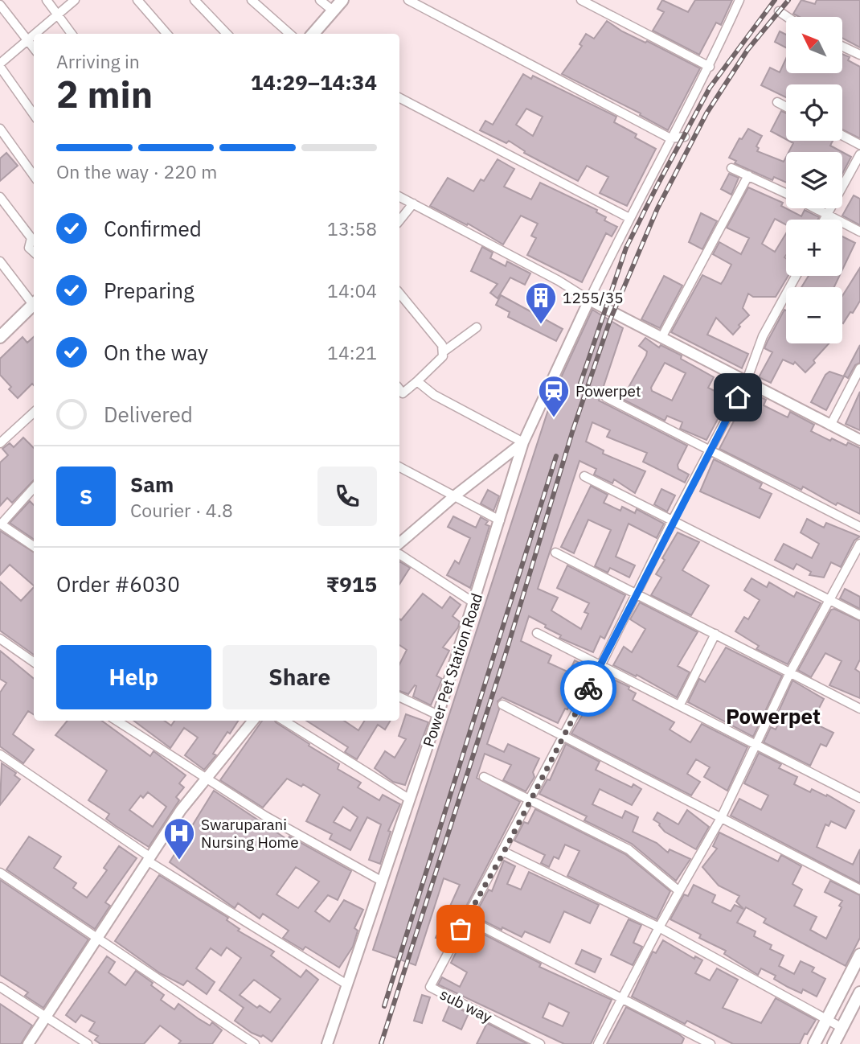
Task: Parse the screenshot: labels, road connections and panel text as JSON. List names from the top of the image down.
{
  "streets": {
    "street": ["Power Pet Station Road", "sub way"]
  },
  "districts": ["Powerpet"],
  "places": {
    "building": ["1255/35"],
    "station": ["Powerpet"],
    "hospital": ["Swaruparani Nursing Home"]
  },
  "north": "top left",
  "page": {
    "map_buttons": ["+", "−"],
    "heading": ["2 min", "Arriving in", "14:29–14:34"],
    "panel": [
      "Sam",
      "Courier · 4.8",
      "Order #6030",
      "₹915"
    ],
    "bar": "On the way · 220 m",
    "list": [
      ["Confirmed", "13:58"],
      ["Preparing", "14:04"],
      ["On the way", "14:21"],
      "Delivered"
    ],
    "round": "S",
    "buttons": ["Help", "Share"]
  }
}
